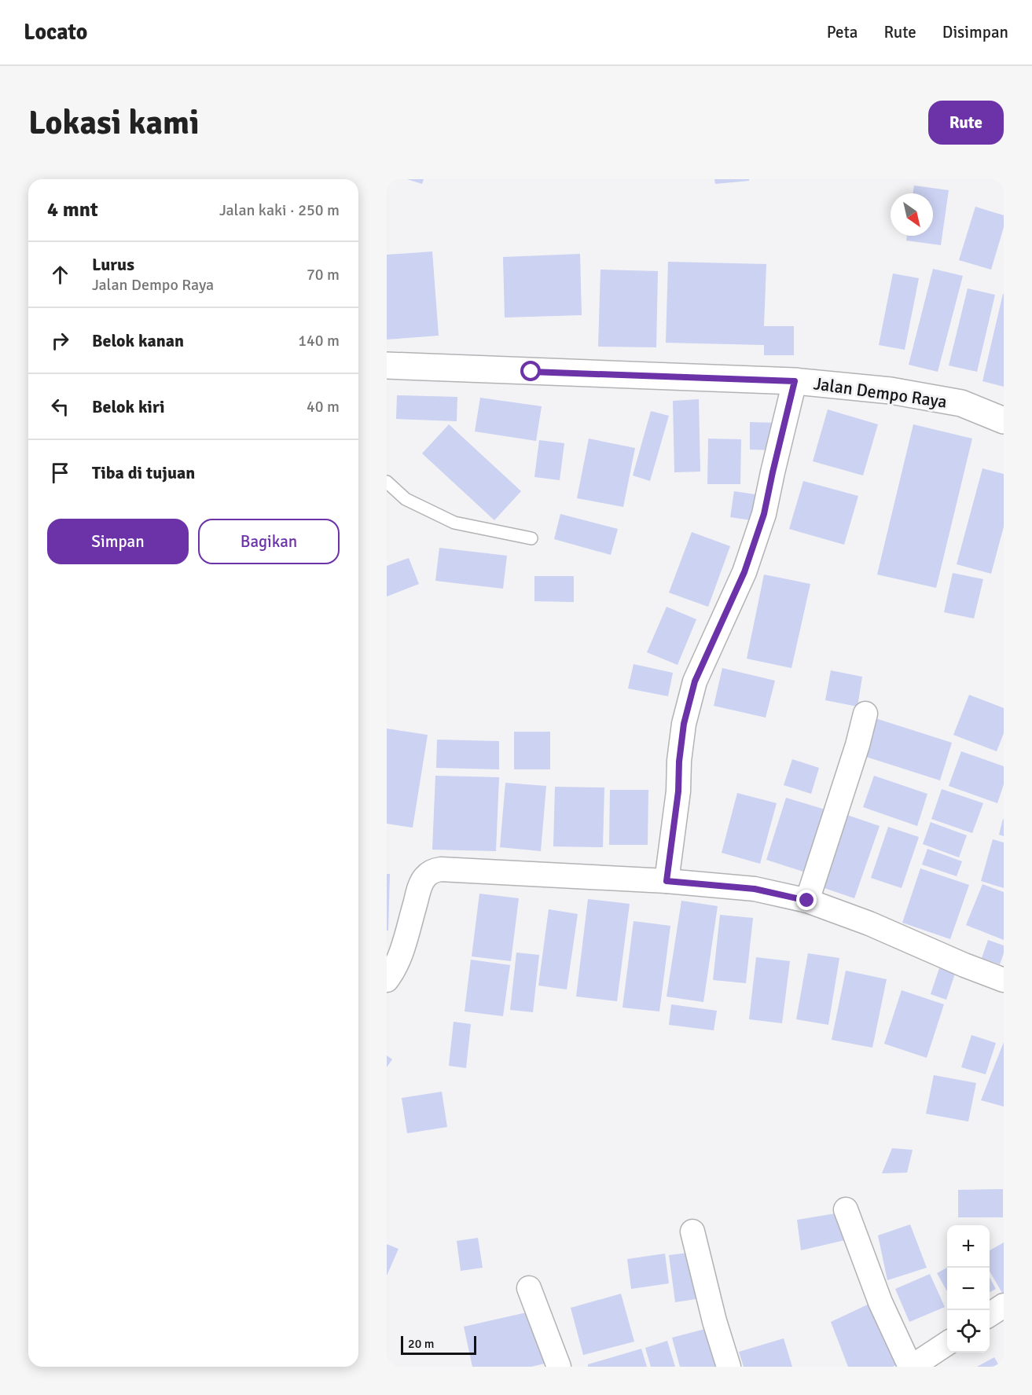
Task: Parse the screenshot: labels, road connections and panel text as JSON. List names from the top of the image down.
{
  "streets": {
    "main road": ["Jalan Dempo Raya"]
  },
  "scale_bar": "20 m",
  "north": "bottom right",
  "page": {
    "header": "Locato",
    "nav": ["Peta", "Rute", "Disimpan"],
    "buttons": [
      "Rute",
      ["Simpan", "Bagikan"]
    ],
    "title": "Lokasi kami",
    "heading": ["4 mnt", "Jalan kaki · 250 m"],
    "list": [
      ["Lurus", "Jalan Dempo Raya", "70 m"],
      ["Belok kanan", "140 m"],
      ["Belok kiri", "40 m"],
      "Tiba di tujuan"
    ],
    "map_buttons": ["+", "−"],
    "scale": "20 m"
  }
}
